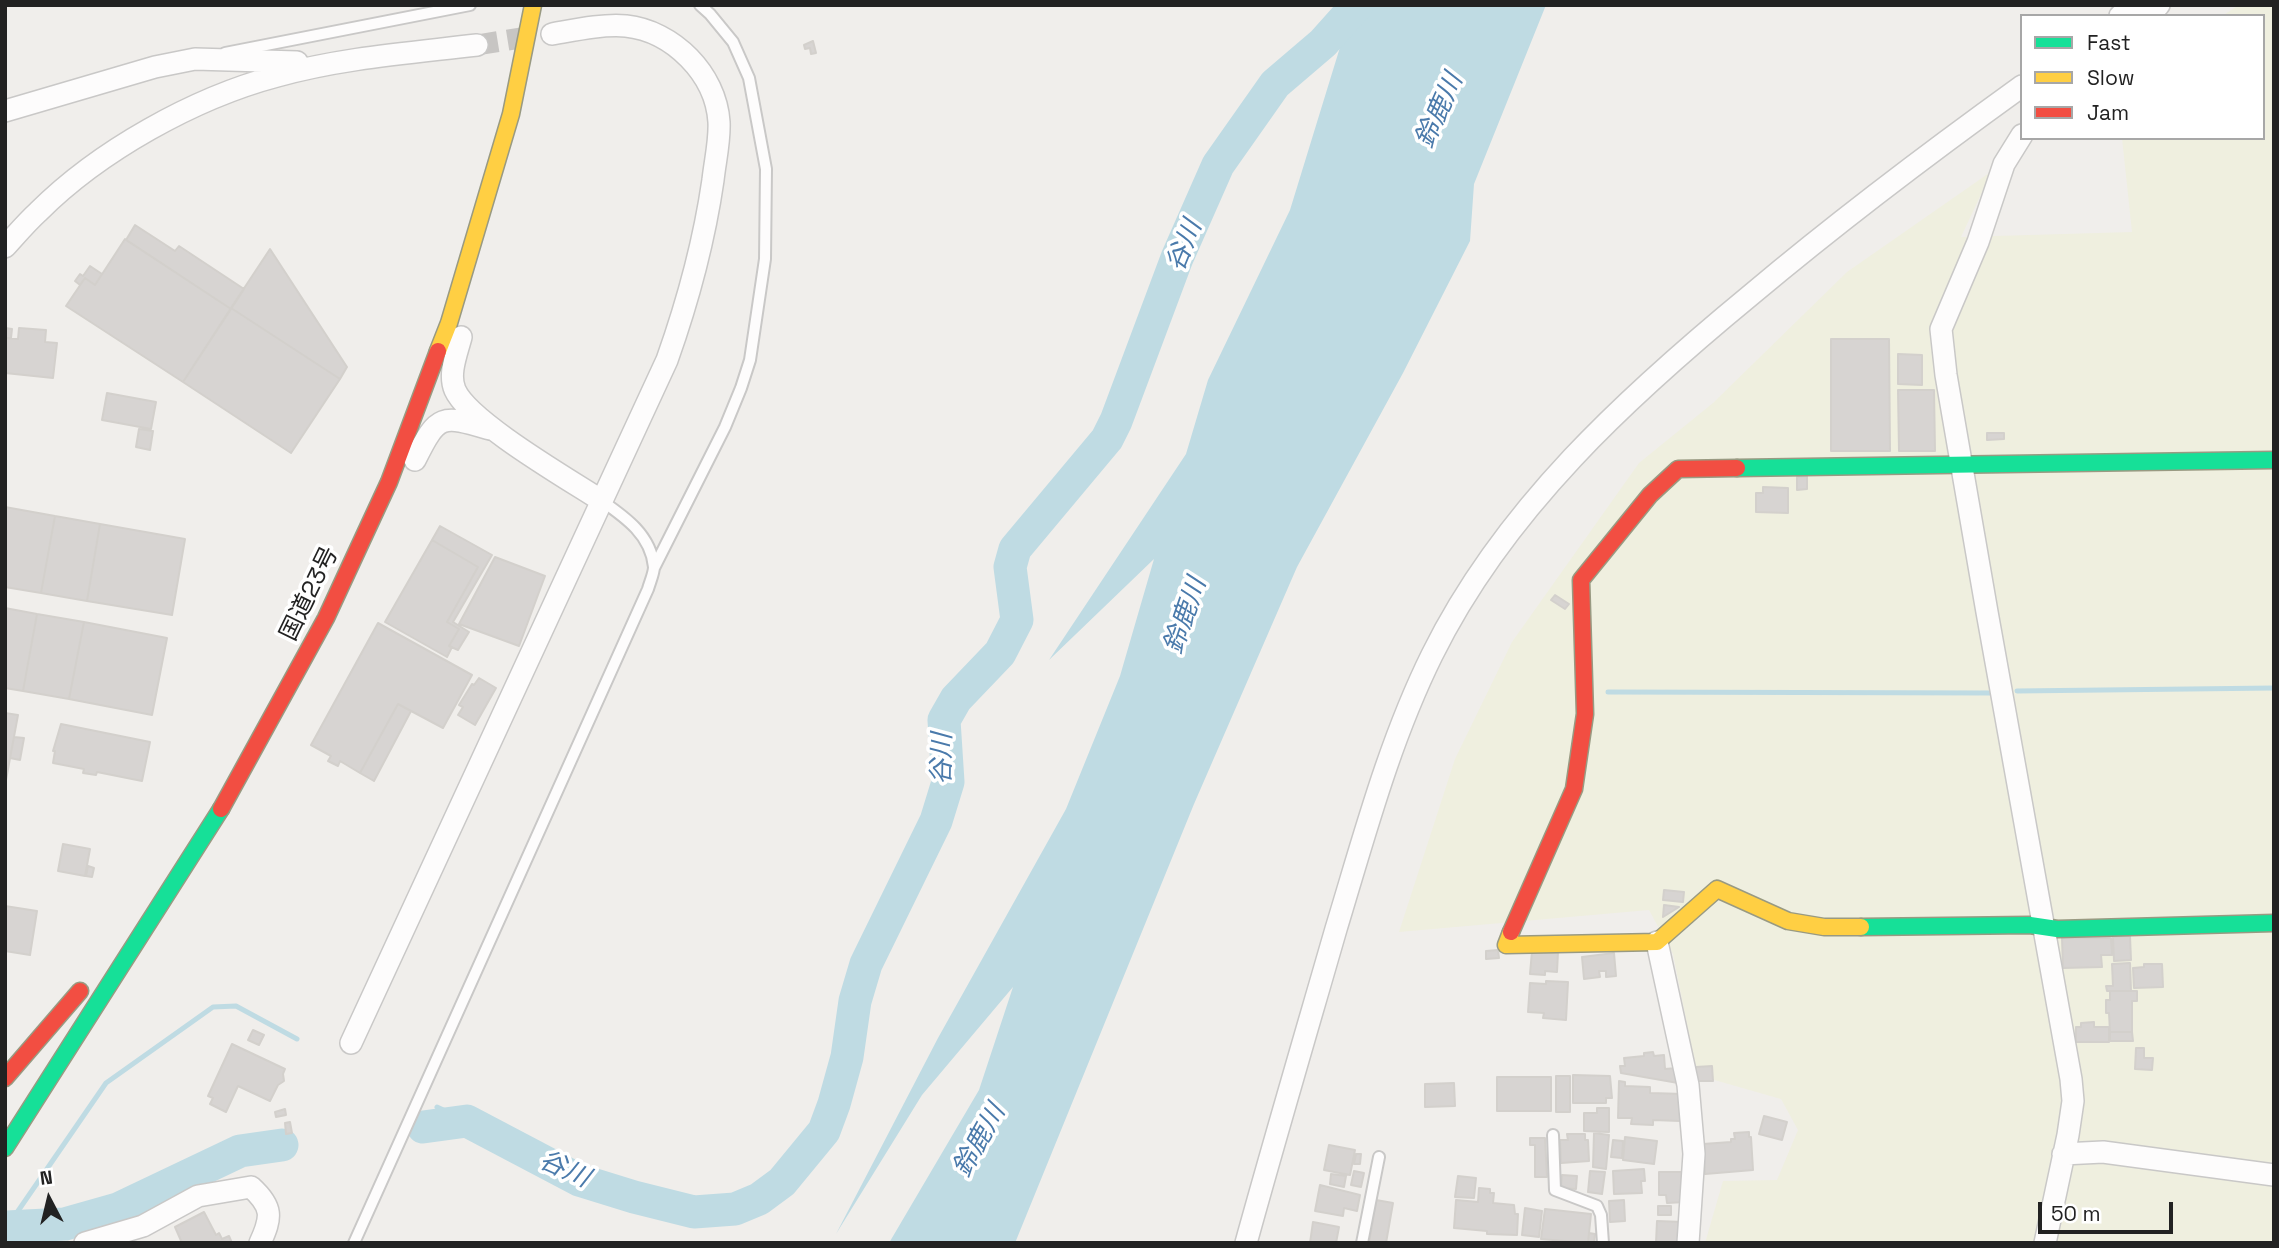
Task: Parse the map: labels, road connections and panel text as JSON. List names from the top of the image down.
{
  "streets": {
    "main road": ["国道23号"]
  },
  "water": ["鈴鹿川", "谷川"],
  "legend": ["Fast", "Slow", "Jam"],
  "scale_bar": "50 m",
  "north": "top"
}
